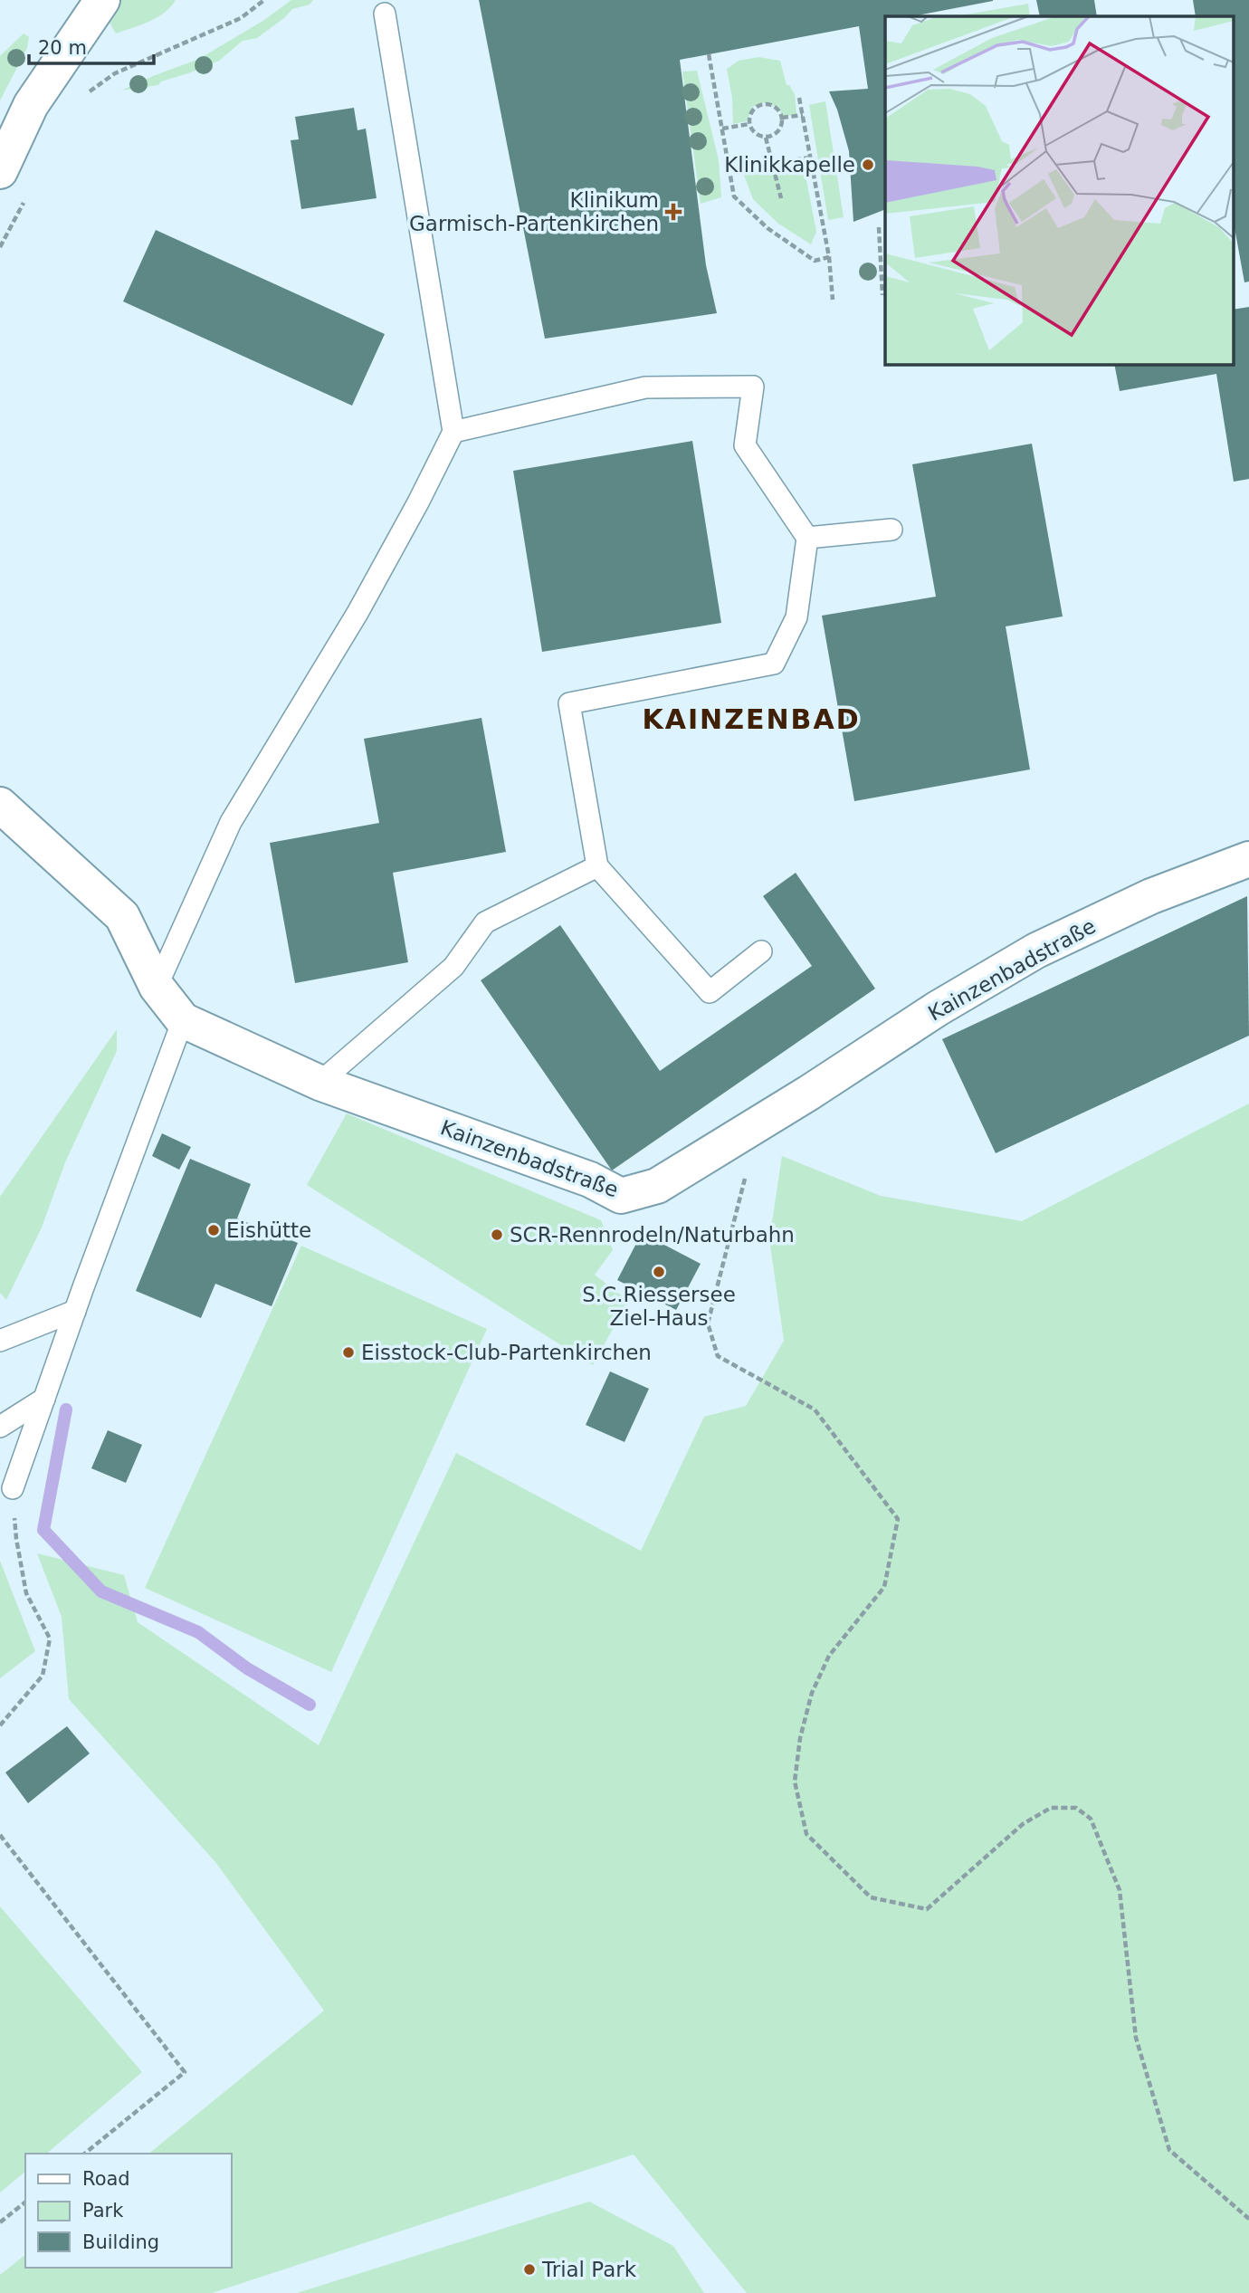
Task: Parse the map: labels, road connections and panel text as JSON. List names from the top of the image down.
{
  "streets": {
    "street": ["Kainzenbadstraße"]
  },
  "districts": ["KAINZENBAD"],
  "places": {
    "other": [
      "Klinikkapelle",
      "Eishütte",
      "SCR-Rennrodeln/Naturbahn",
      "S.C.Riessersee Ziel-Haus",
      "Eisstock-Club-Partenkirchen",
      "Trial Park"
    ],
    "health": ["Klinikum Garmisch-Partenkirchen"]
  },
  "legend": ["Road", "Park", "Building"],
  "scale_bar": "20 m"
}
